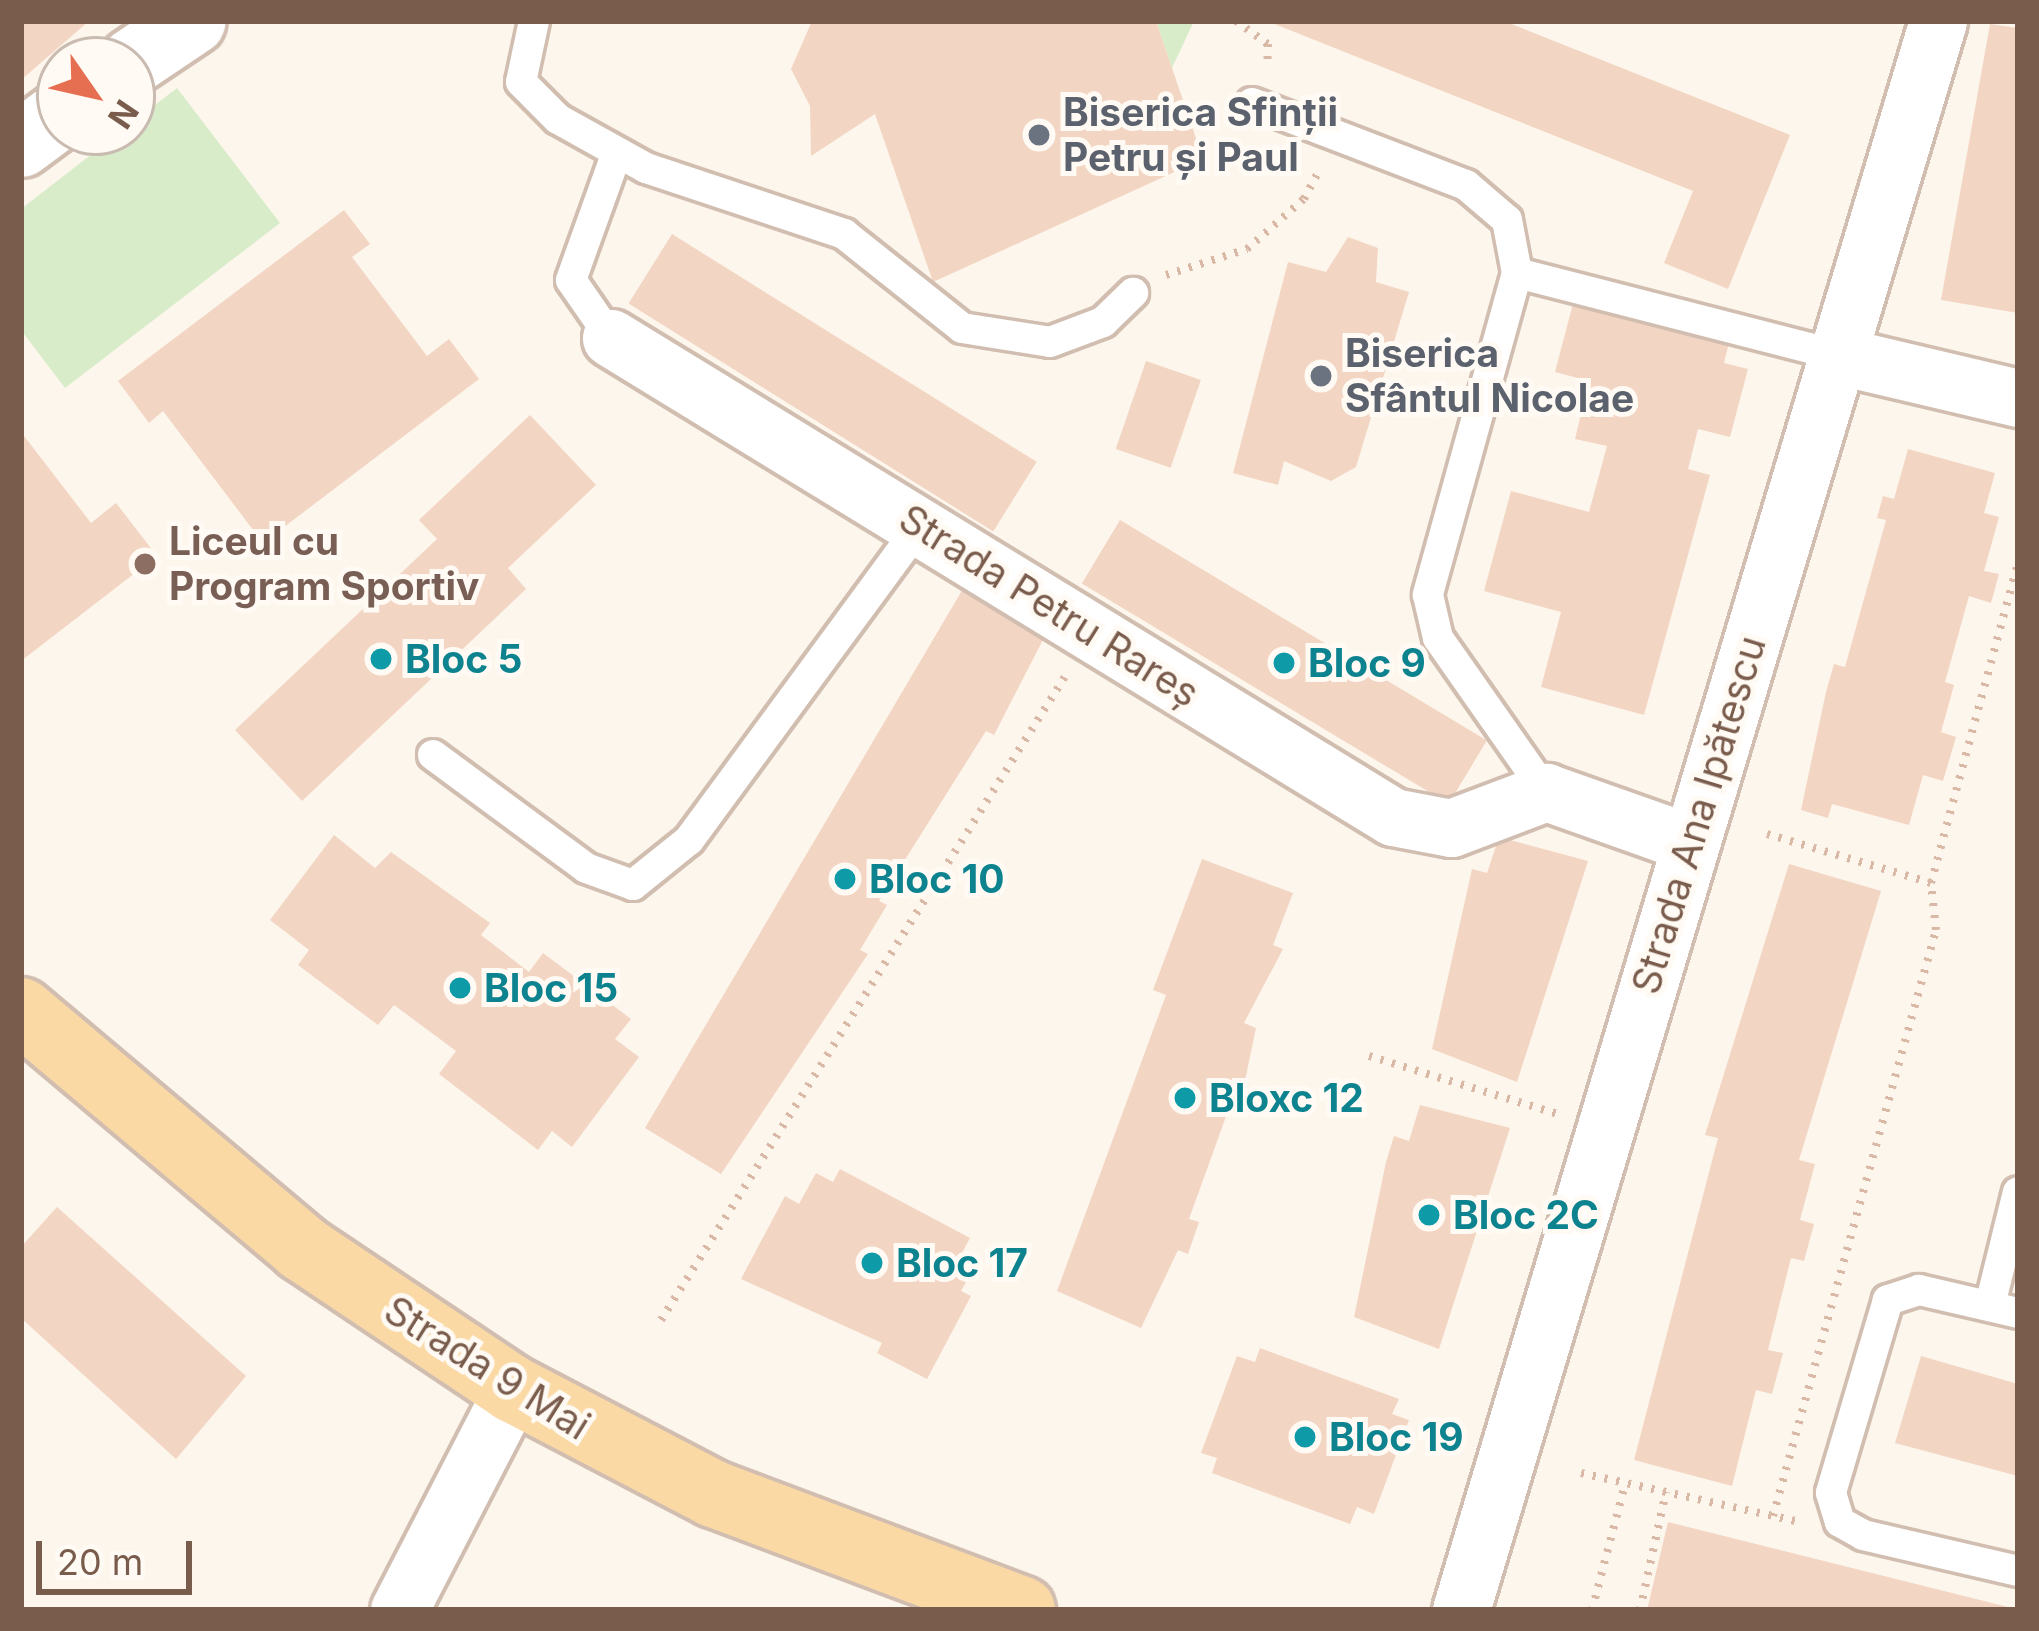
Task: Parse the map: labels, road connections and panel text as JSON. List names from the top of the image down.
{
  "streets": {
    "main road": ["Strada 9 Mai"],
    "street": ["Strada Petru Rareș", "Strada Ana Ipătescu"]
  },
  "places": [
    "Biserica Sfinții Petru și Paul",
    "Biserica Sfântul Nicolae",
    "Liceul cu Program Sportiv",
    "Bloc 5",
    "Bloc 9",
    "Bloc 10",
    "Bloc 15",
    "Bloxc 12",
    "Bloc 2C",
    "Bloc 17",
    "Bloc 19"
  ],
  "scale_bar": "20 m",
  "north": "bottom right"
}
